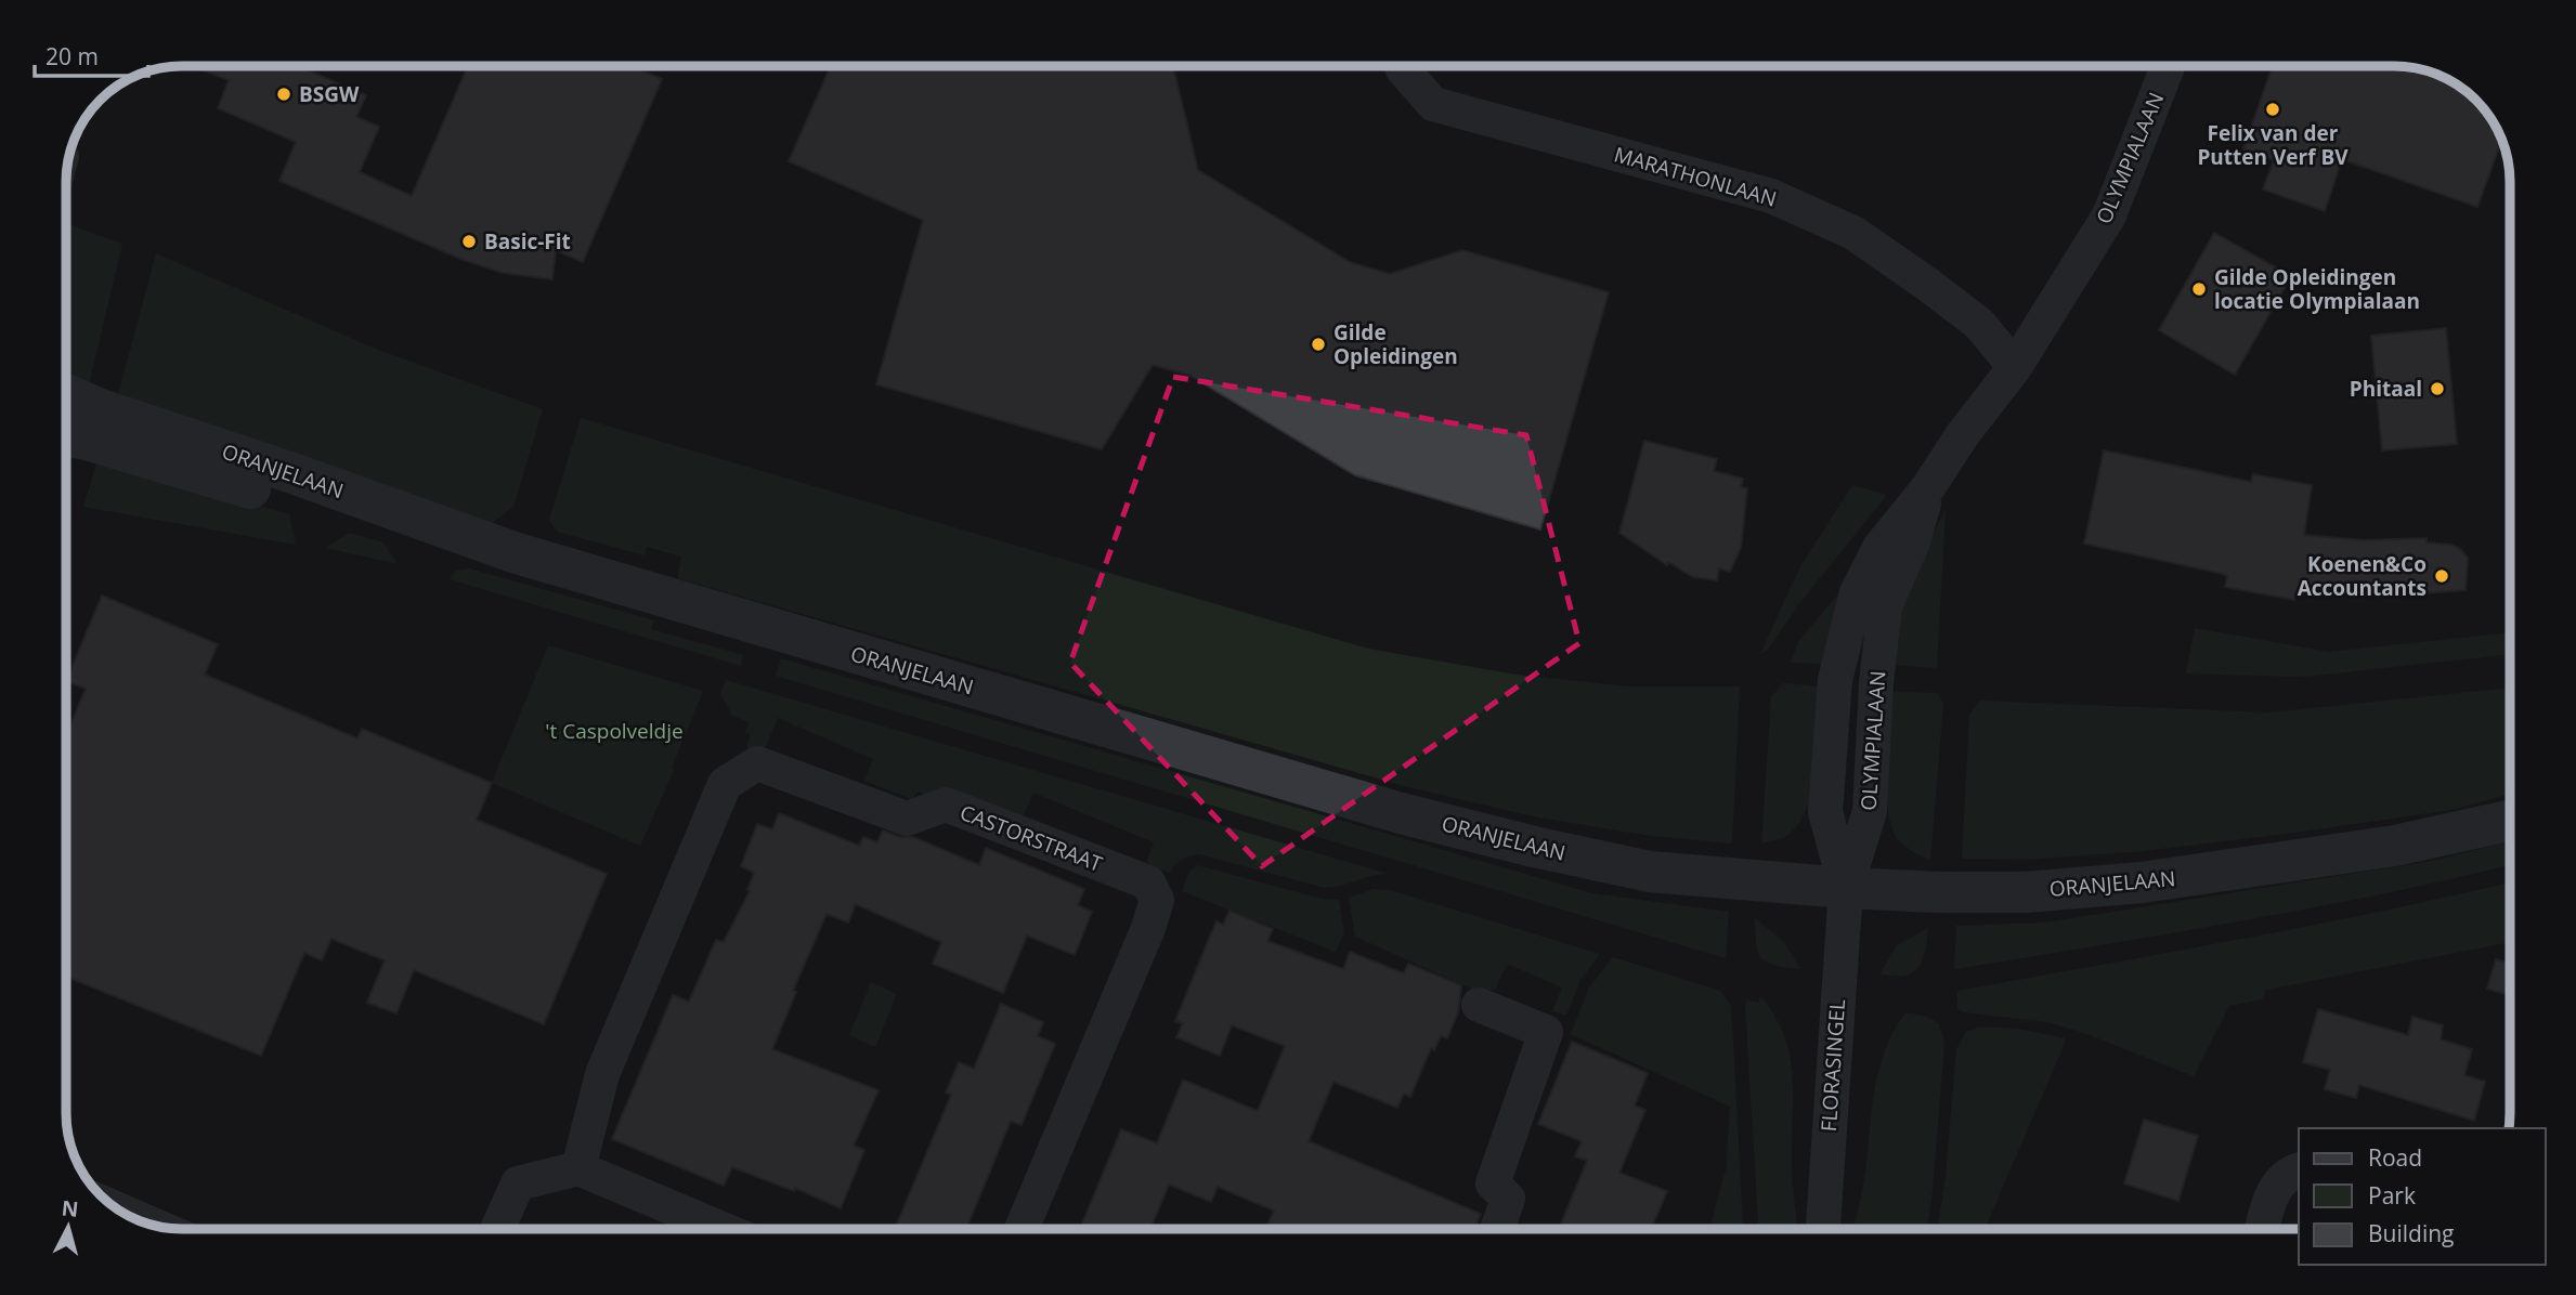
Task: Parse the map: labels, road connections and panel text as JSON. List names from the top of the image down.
{
  "streets": {
    "street": [
      "OLYMPIALAAN",
      "MARATHONLAAN",
      "ORANJELAAN",
      "CASTORSTRAAT",
      "FLORASINGEL"
    ]
  },
  "crossings": [
    ["OLYMPIALAAN", "MARATHONLAAN"],
    ["OLYMPIALAAN", "ORANJELAAN"],
    ["OLYMPIALAAN", "FLORASINGEL"],
    ["ORANJELAAN", "FLORASINGEL"]
  ],
  "parks": ["'t Caspolveldje"],
  "places": [
    "BSGW",
    "Felix van der Putten Verf BV",
    "Basic-Fit",
    "Gilde Opleidingen locatie Olympialaan",
    "Gilde Opleidingen",
    "Phitaal",
    "Koenen&Co Accountants"
  ],
  "legend": ["Road", "Park", "Building"],
  "scale_bar": "20 m",
  "north": "top"
}
